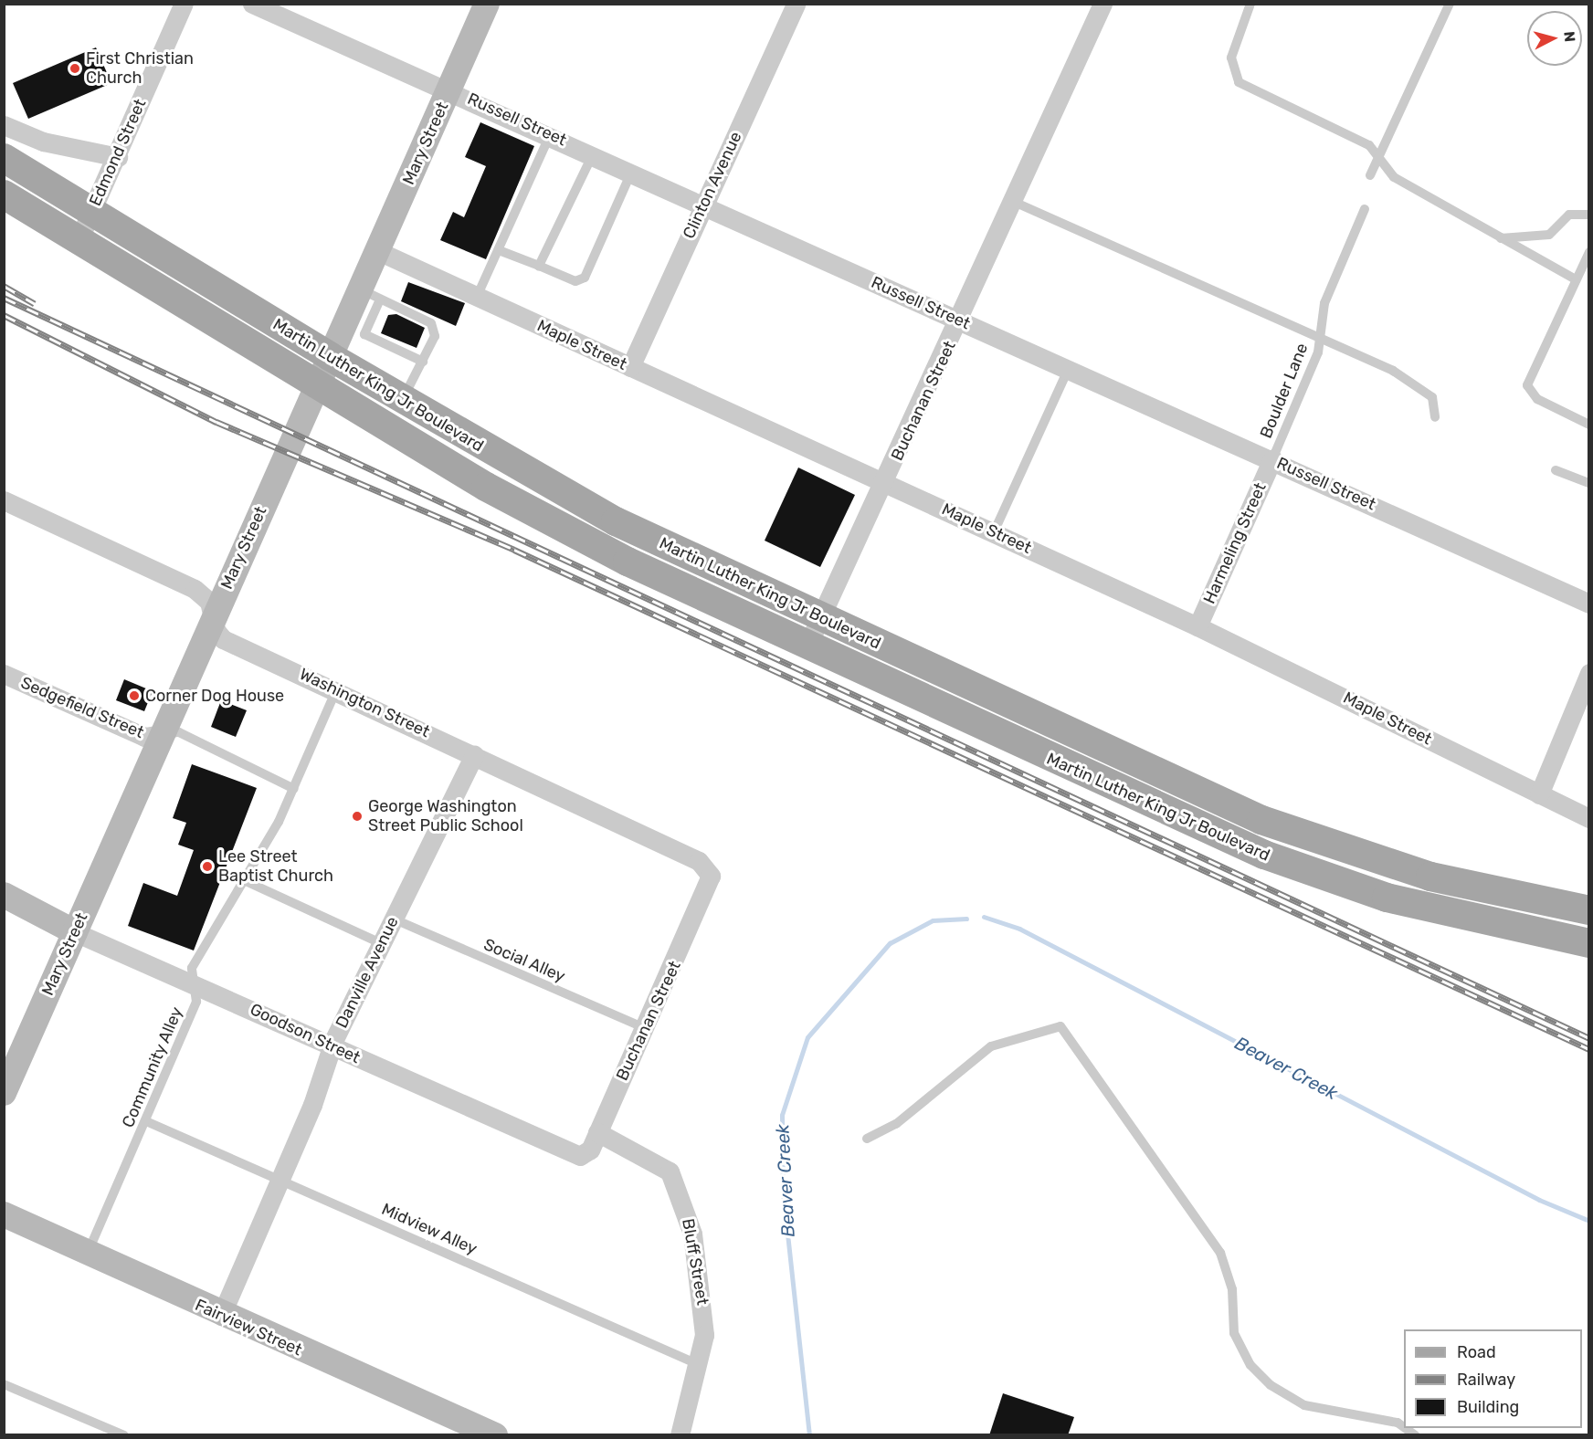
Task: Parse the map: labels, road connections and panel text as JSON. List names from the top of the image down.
{
  "streets": {
    "main road": [
      "Mary Street",
      "Martin Luther King Jr Boulevard",
      "Goodson Street",
      "Fairview Street"
    ],
    "street": [
      "Russell Street",
      "Edmond Street",
      "Clinton Avenue",
      "Maple Street",
      "Buchanan Street",
      "Harmeling Street",
      "Washington Street",
      "Sedgefield Street",
      "Danville Avenue",
      "Bluff Street"
    ],
    "lane": [
      "Boulder Lane",
      "Social Alley",
      "Community Alley",
      "Midview Alley"
    ]
  },
  "crossings": [
    ["Russell Street", "Mary Street"],
    ["Russell Street", "Clinton Avenue"],
    ["Russell Street", "Boulder Lane"],
    ["Russell Street", "Buchanan Street"],
    ["Russell Street", "Harmeling Street"],
    ["Mary Street", "Maple Street"],
    ["Mary Street", "Martin Luther King Jr Boulevard"],
    ["Mary Street", "Washington Street"],
    ["Mary Street", "Sedgefield Street"],
    ["Mary Street", "Goodson Street"],
    ["Edmond Street", "Martin Luther King Jr Boulevard"],
    ["Clinton Avenue", "Maple Street"],
    ["Maple Street", "Buchanan Street"],
    ["Maple Street", "Harmeling Street"],
    ["Martin Luther King Jr Boulevard", "Buchanan Street"],
    ["Boulder Lane", "Harmeling Street"],
    ["Buchanan Street", "Washington Street"],
    ["Buchanan Street", "Social Alley"],
    ["Buchanan Street", "Goodson Street"],
    ["Buchanan Street", "Bluff Street"],
    ["Washington Street", "Danville Avenue"],
    ["Washington Street", "Community Alley"],
    ["Social Alley", "Danville Avenue"],
    ["Danville Avenue", "Goodson Street"],
    ["Danville Avenue", "Midview Alley"],
    ["Danville Avenue", "Fairview Street"],
    ["Goodson Street", "Community Alley"],
    ["Goodson Street", "Bluff Street"],
    ["Community Alley", "Midview Alley"],
    ["Community Alley", "Fairview Street"],
    ["Midview Alley", "Bluff Street"]
  ],
  "water": ["Beaver Creek"],
  "places": [
    "First Christian Church",
    "Corner Dog House",
    "George Washington Street Public School",
    "Lee Street Baptist Church"
  ],
  "legend": ["Road", "Railway", "Building"],
  "north": "right"
}
